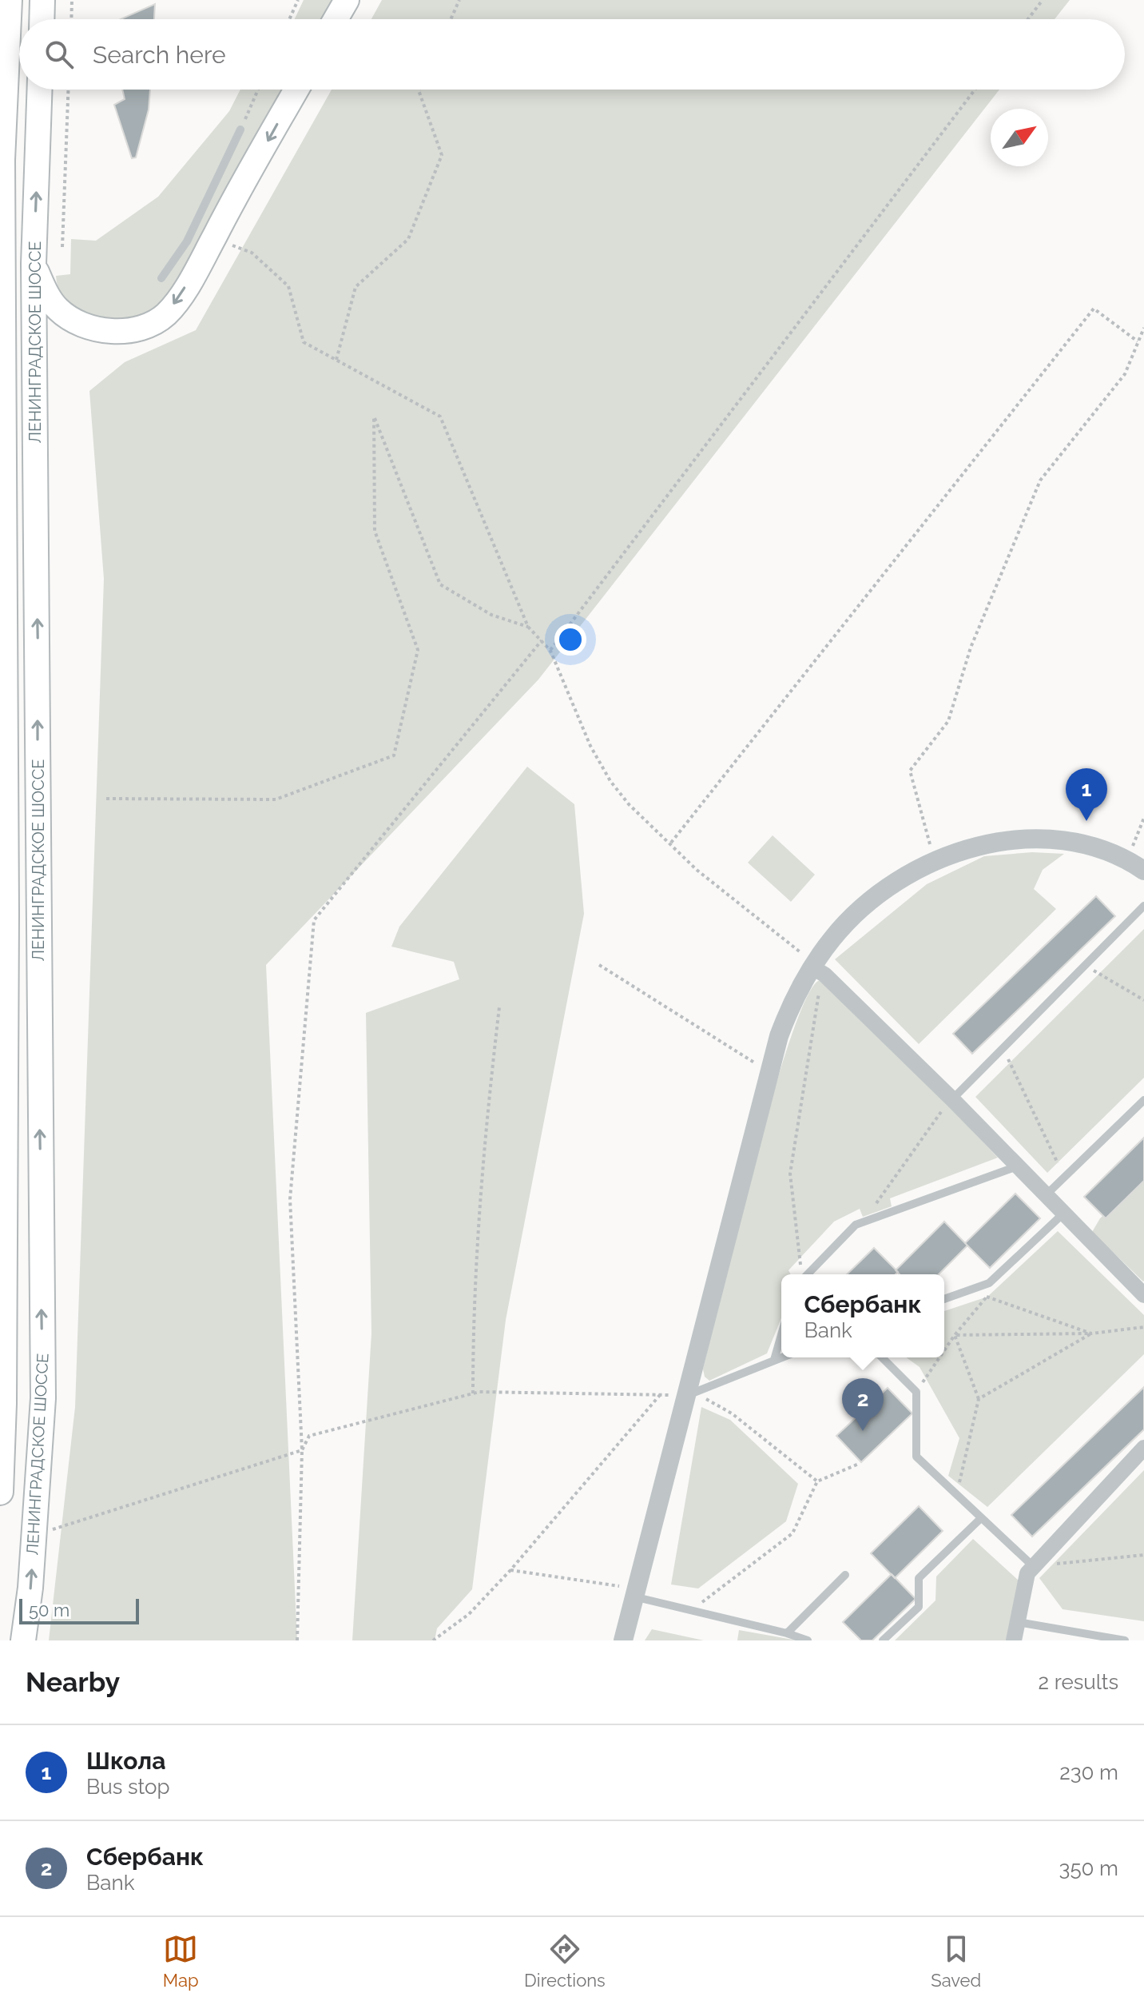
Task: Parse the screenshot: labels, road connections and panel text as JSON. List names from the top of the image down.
{
  "streets": {
    "highway": ["ЛЕНИНГРАДСКОЕ ШОССЕ"]
  },
  "scale_bar": "50 m",
  "north": "top right",
  "page": {
    "search": "Search here",
    "pins": ["1", "2"],
    "popup": ["Сбербанк", "Bank"],
    "scale": "50 m",
    "heading": ["Nearby", "2 results"],
    "list": [
      {
        "mark": "1",
        "name": "Школа",
        "note": "Bus stop",
        "value": "230 m"
      },
      {
        "mark": "2",
        "name": "Сбербанк",
        "note": "Bank",
        "value": "350 m"
      }
    ],
    "nav": ["Map", "Directions", "Saved"]
  }
}
